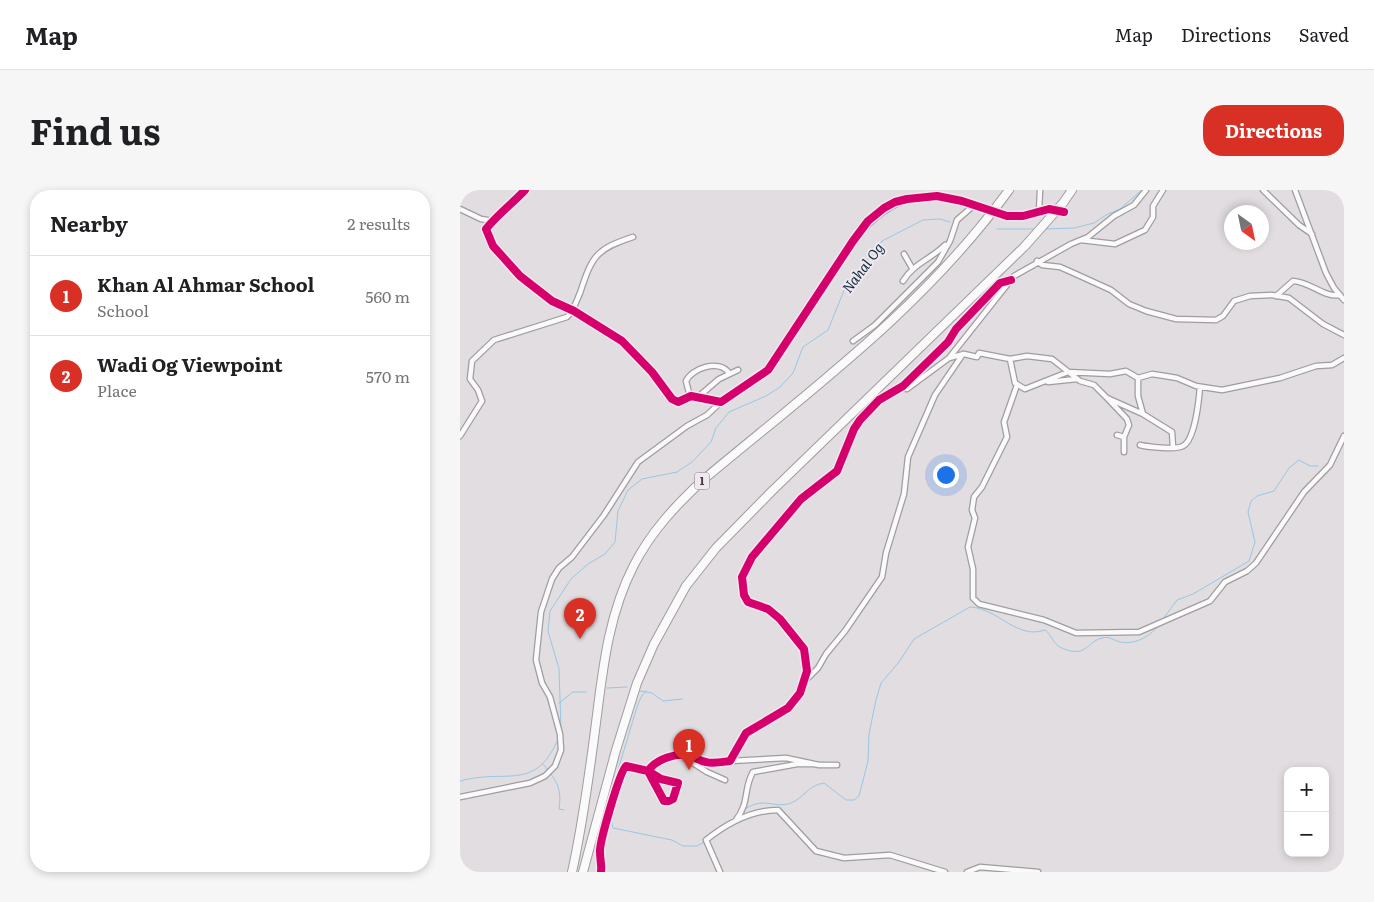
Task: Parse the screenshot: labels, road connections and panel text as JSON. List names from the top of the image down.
{
  "streets": {
    "highway": ["1"]
  },
  "water": ["Nahal Og"],
  "north": "bottom right",
  "page": {
    "header": "Map",
    "nav": ["Map", "Directions", "Saved"],
    "title": "Find us",
    "buttons": "Directions",
    "heading": ["Nearby", "2 results"],
    "list": [
      {
        "mark": "1",
        "name": "Khan Al Ahmar School",
        "note": "School",
        "value": "560 m"
      },
      {
        "mark": "2",
        "name": "Wadi Og Viewpoint",
        "note": "Place",
        "value": "570 m"
      }
    ],
    "pins": ["2", "1"],
    "map_buttons": ["+", "−"]
  }
}
